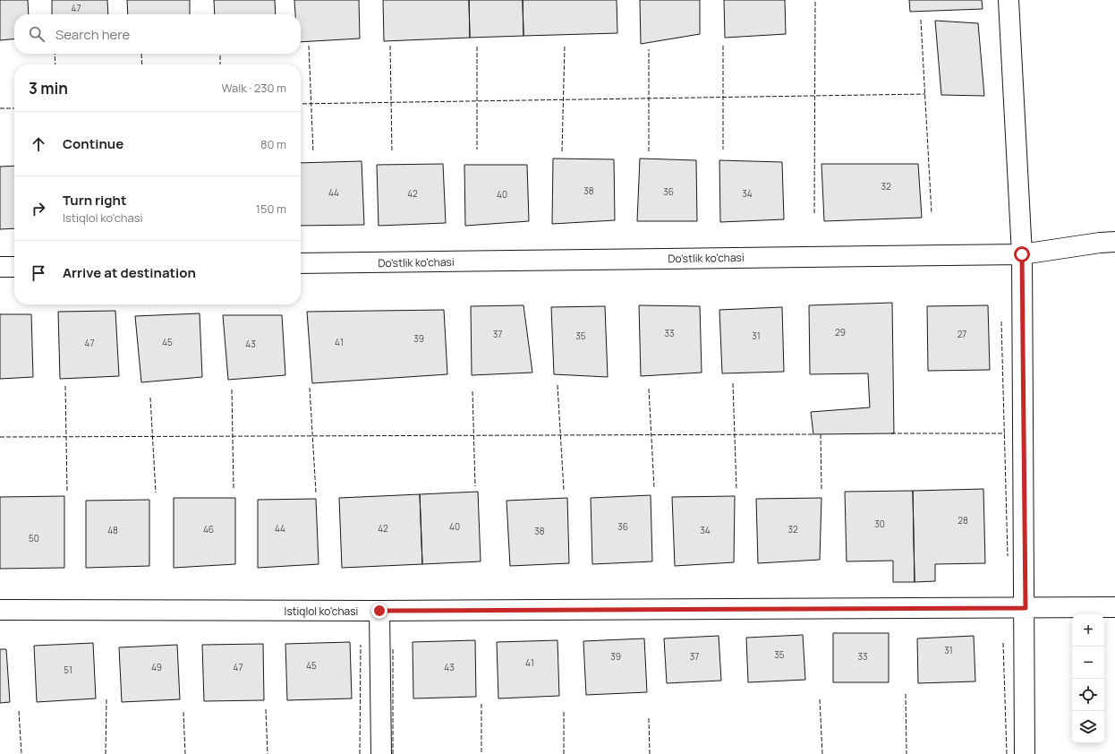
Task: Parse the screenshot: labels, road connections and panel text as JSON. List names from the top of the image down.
{
  "streets": {
    "street": ["Do'stlik ko'chasi", "Istiqlol ko'chasi"]
  },
  "house_numbers": [
    "47",
    "32",
    "38",
    "36",
    "44",
    "42",
    "34",
    "40",
    "29",
    "33",
    "37",
    "27",
    "35",
    "31",
    "39",
    "45",
    "41",
    "47",
    "43",
    "28",
    "30",
    "40",
    "36",
    "44",
    "42",
    "46",
    "32",
    "48",
    "34",
    "38",
    "50",
    "31",
    "35",
    "39",
    "37",
    "33",
    "41",
    "45",
    "49",
    "47",
    "43",
    "51"
  ],
  "page": {
    "search": "Search here",
    "heading": ["3 min", "Walk · 230 m"],
    "list": [
      ["Continue", "80 m"],
      ["Turn right", "Istiqlol ko'chasi", "150 m"],
      "Arrive at destination"
    ],
    "map_buttons": ["+", "−"]
  }
}
